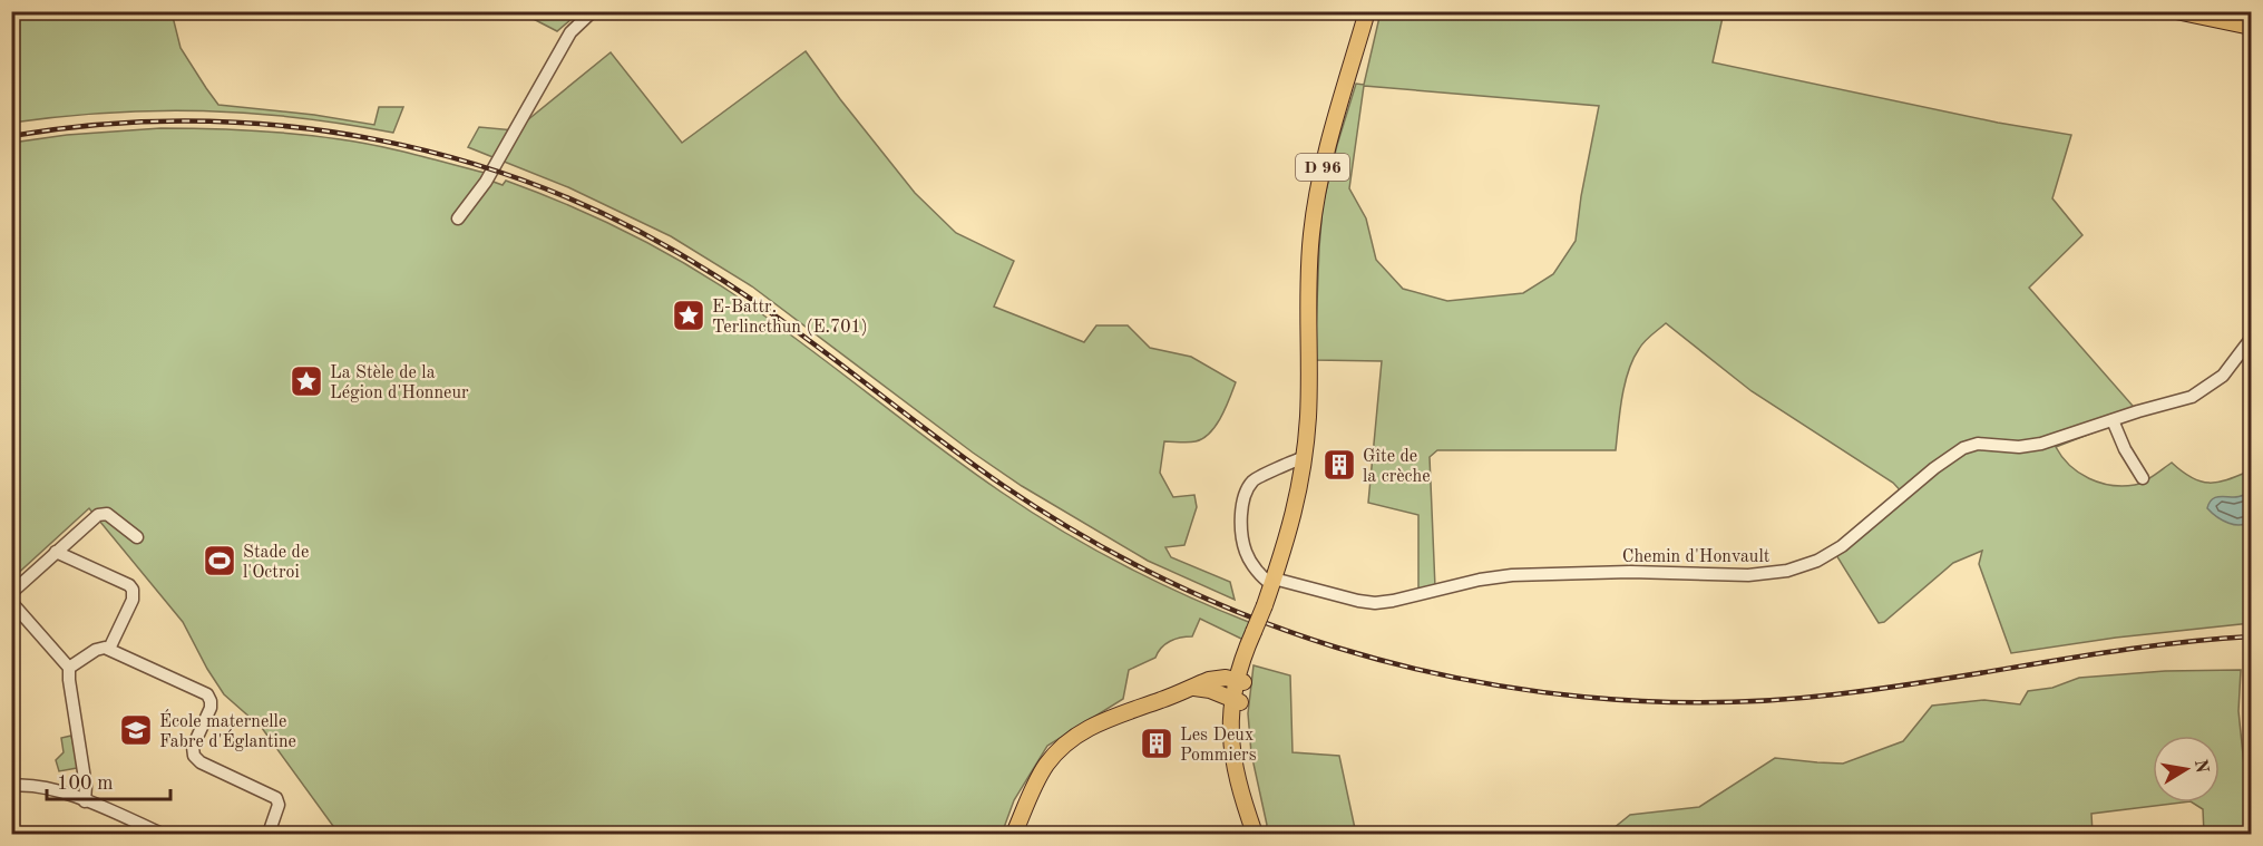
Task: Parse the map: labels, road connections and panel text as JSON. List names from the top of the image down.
{
  "streets": {
    "main road": ["D 96"],
    "street": ["Chemin d'Honvault"]
  },
  "crossings": [
    ["D 96", "Chemin d'Honvault"]
  ],
  "places": {
    "place": ["E-Battr. Terlincthun (E.701)", "La Stèle de la Légion d'Honneur"],
    "building": ["Gîte de la crèche", "Les Deux Pommiers"],
    "sports": ["Stade de l'Octroi"],
    "school or university": ["École maternelle Fabre d'Églantine"]
  },
  "scale_bar": "100 m",
  "north": "right"
}
